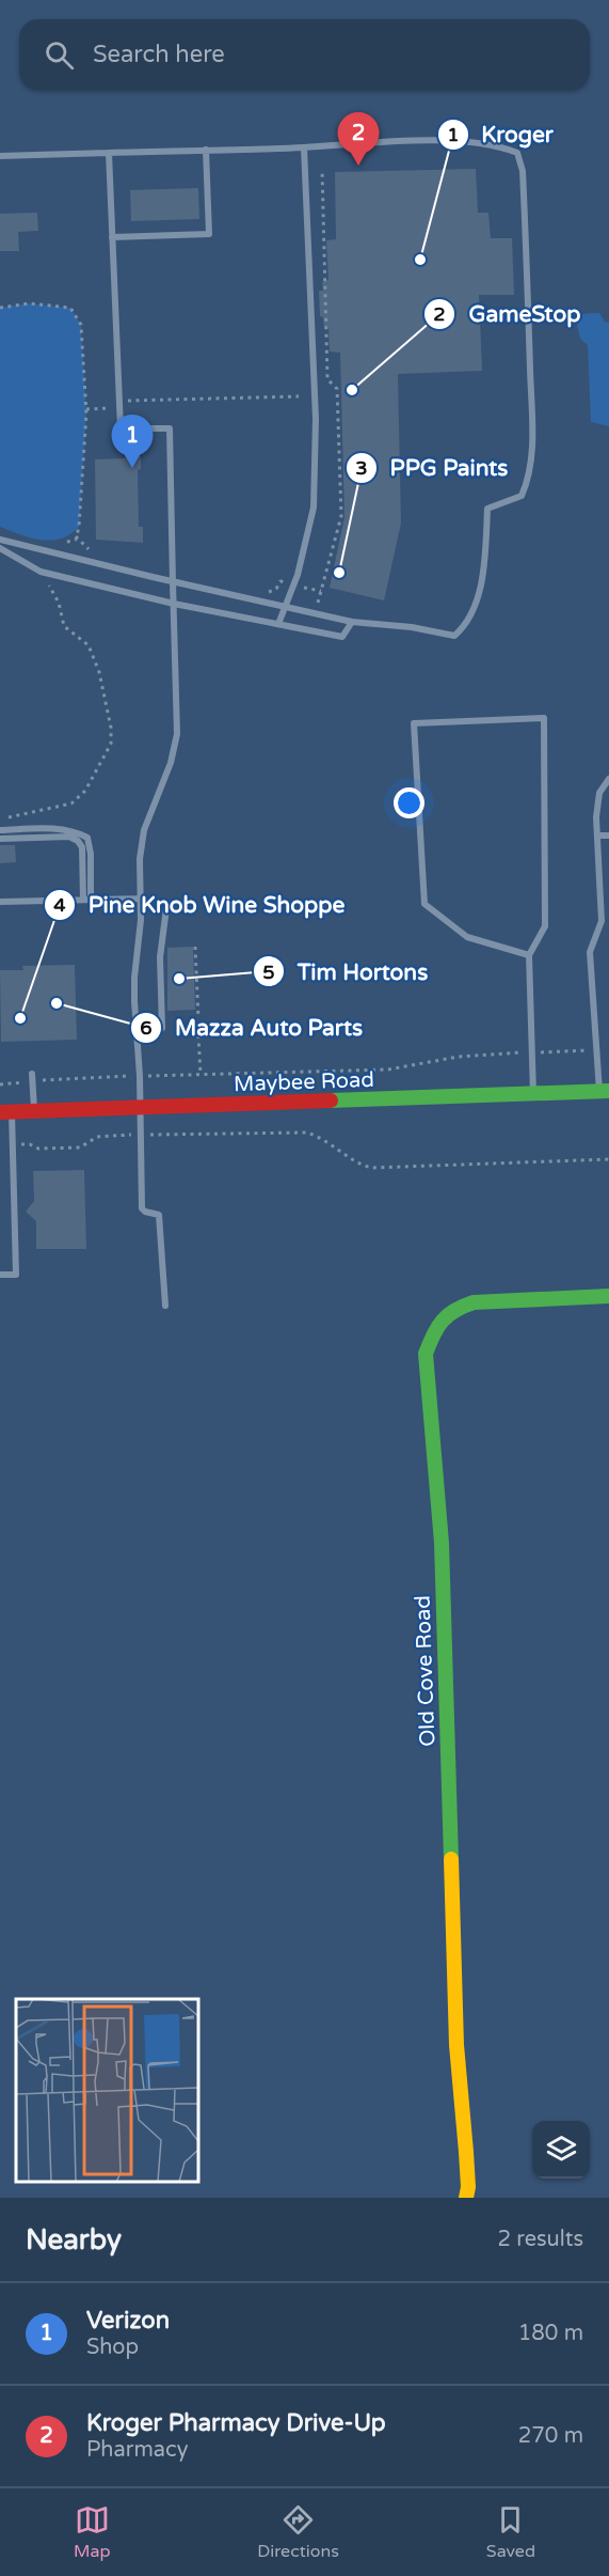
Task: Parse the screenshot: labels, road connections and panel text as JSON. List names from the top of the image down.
{
  "streets": {
    "street": ["Maybee Road", "Old Cove Road"]
  },
  "places": [
    "Kroger",
    "GameStop",
    "PPG Paints",
    "Tim Hortons",
    "Mazza Auto Parts",
    "Pine Knob Wine Shoppe"
  ],
  "page": {
    "search": "Search here",
    "pins": ["2", "1"],
    "heading": ["Nearby", "2 results"],
    "list": [
      {
        "mark": "1",
        "name": "Verizon",
        "note": "Shop",
        "value": "180 m"
      },
      {
        "mark": "2",
        "name": "Kroger Pharmacy Drive-Up",
        "note": "Pharmacy",
        "value": "270 m"
      }
    ],
    "nav": ["Map", "Directions", "Saved"]
  }
}
